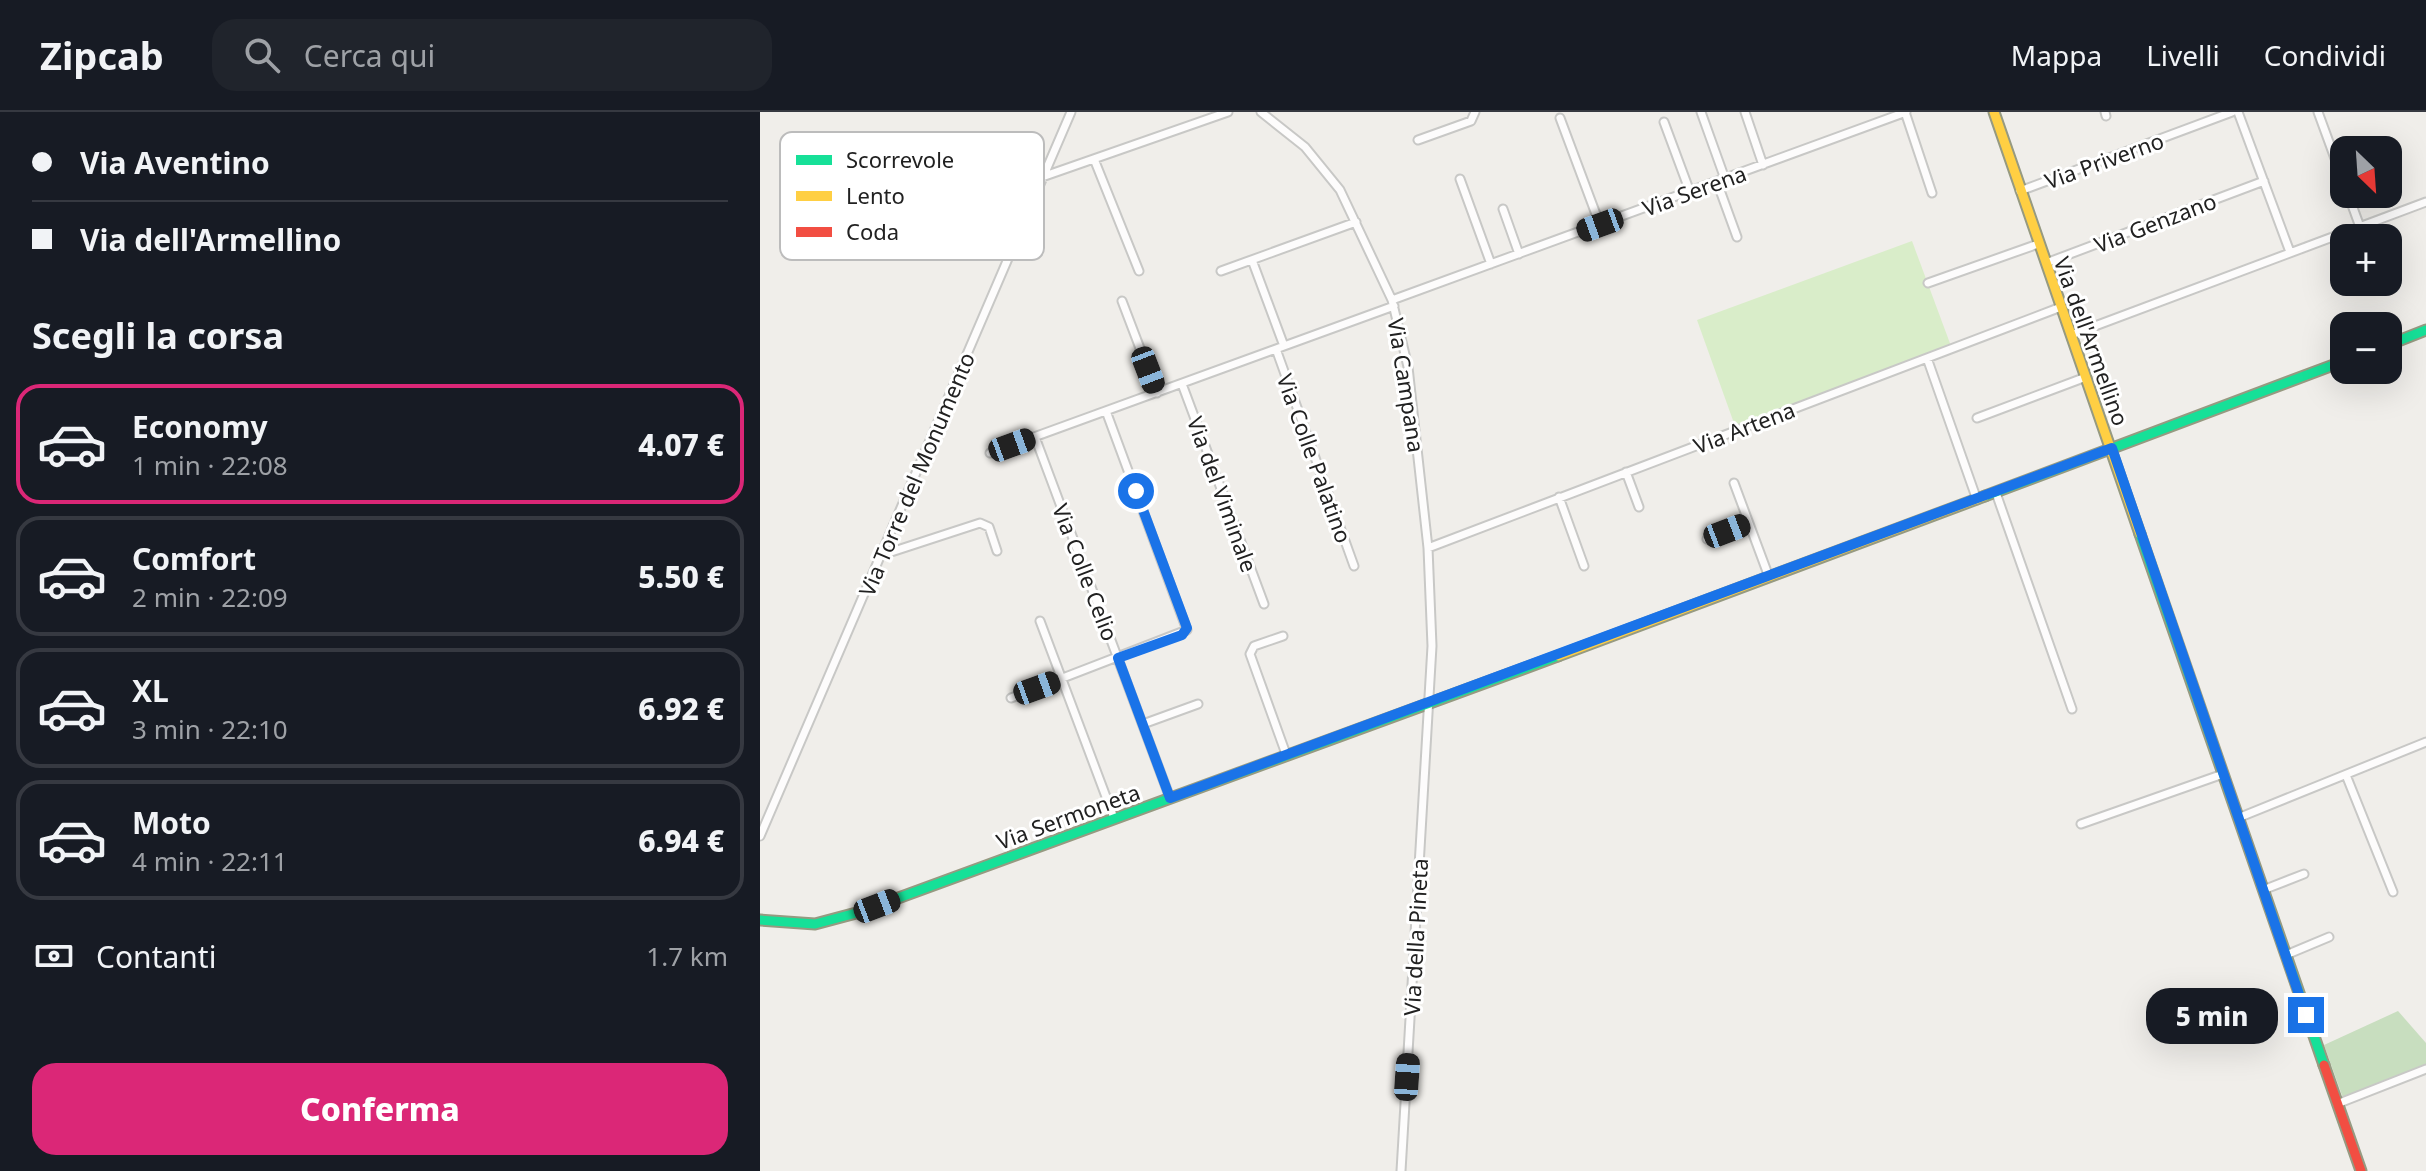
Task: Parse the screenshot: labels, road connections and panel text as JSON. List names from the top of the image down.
{
  "streets": {
    "street": [
      "Via Priverno",
      "Via Serena",
      "Via Genzano",
      "Via dell'Armellino",
      "Via Campana",
      "Via Artena",
      "Via Colle Palatino",
      "Via Torre del Monumento",
      "Via del Viminale",
      "Via Colle Celio",
      "Via Sermoneta",
      "Via della Pineta"
    ]
  },
  "crossings": [
    ["Via Priverno", "Via dell'Armellino"],
    ["Via Serena", "Via Campana"],
    ["Via Serena", "Via Colle Palatino"],
    ["Via Serena", "Via del Viminale"],
    ["Via Serena", "Via Colle Celio"],
    ["Via Genzano", "Via dell'Armellino"],
    ["Via dell'Armellino", "Via Artena"],
    ["Via dell'Armellino", "Via Sermoneta"],
    ["Via Campana", "Via Artena"],
    ["Via Campana", "Via Sermoneta"],
    ["Via Campana", "Via della Pineta"],
    ["Via Colle Celio", "Via Sermoneta"],
    ["Via Sermoneta", "Via della Pineta"]
  ],
  "legend": ["Scorrevole", "Lento", "Coda"],
  "north": "bottom right",
  "page": {
    "header": "Zipcab",
    "search": "Cerca qui",
    "nav": ["Mappa", "Livelli", "Condividi"],
    "banner": ["Via Aventino", "Via dell'Armellino"],
    "map_buttons": ["+", "−"],
    "heading": "Scegli la corsa",
    "list": [
      {
        "name": "Economy",
        "note": "1 min · 22:08",
        "value": "4.07 €"
      },
      {
        "name": "Comfort",
        "note": "2 min · 22:09",
        "value": "5.50 €"
      },
      {
        "name": "XL",
        "note": "3 min · 22:10",
        "value": "6.92 €"
      },
      {
        "name": "Moto",
        "note": "4 min · 22:11",
        "value": "6.94 €"
      }
    ],
    "pay": ["Contanti", "1.7 km"],
    "bubble": "5 min",
    "buttons": "Conferma"
  }
}
